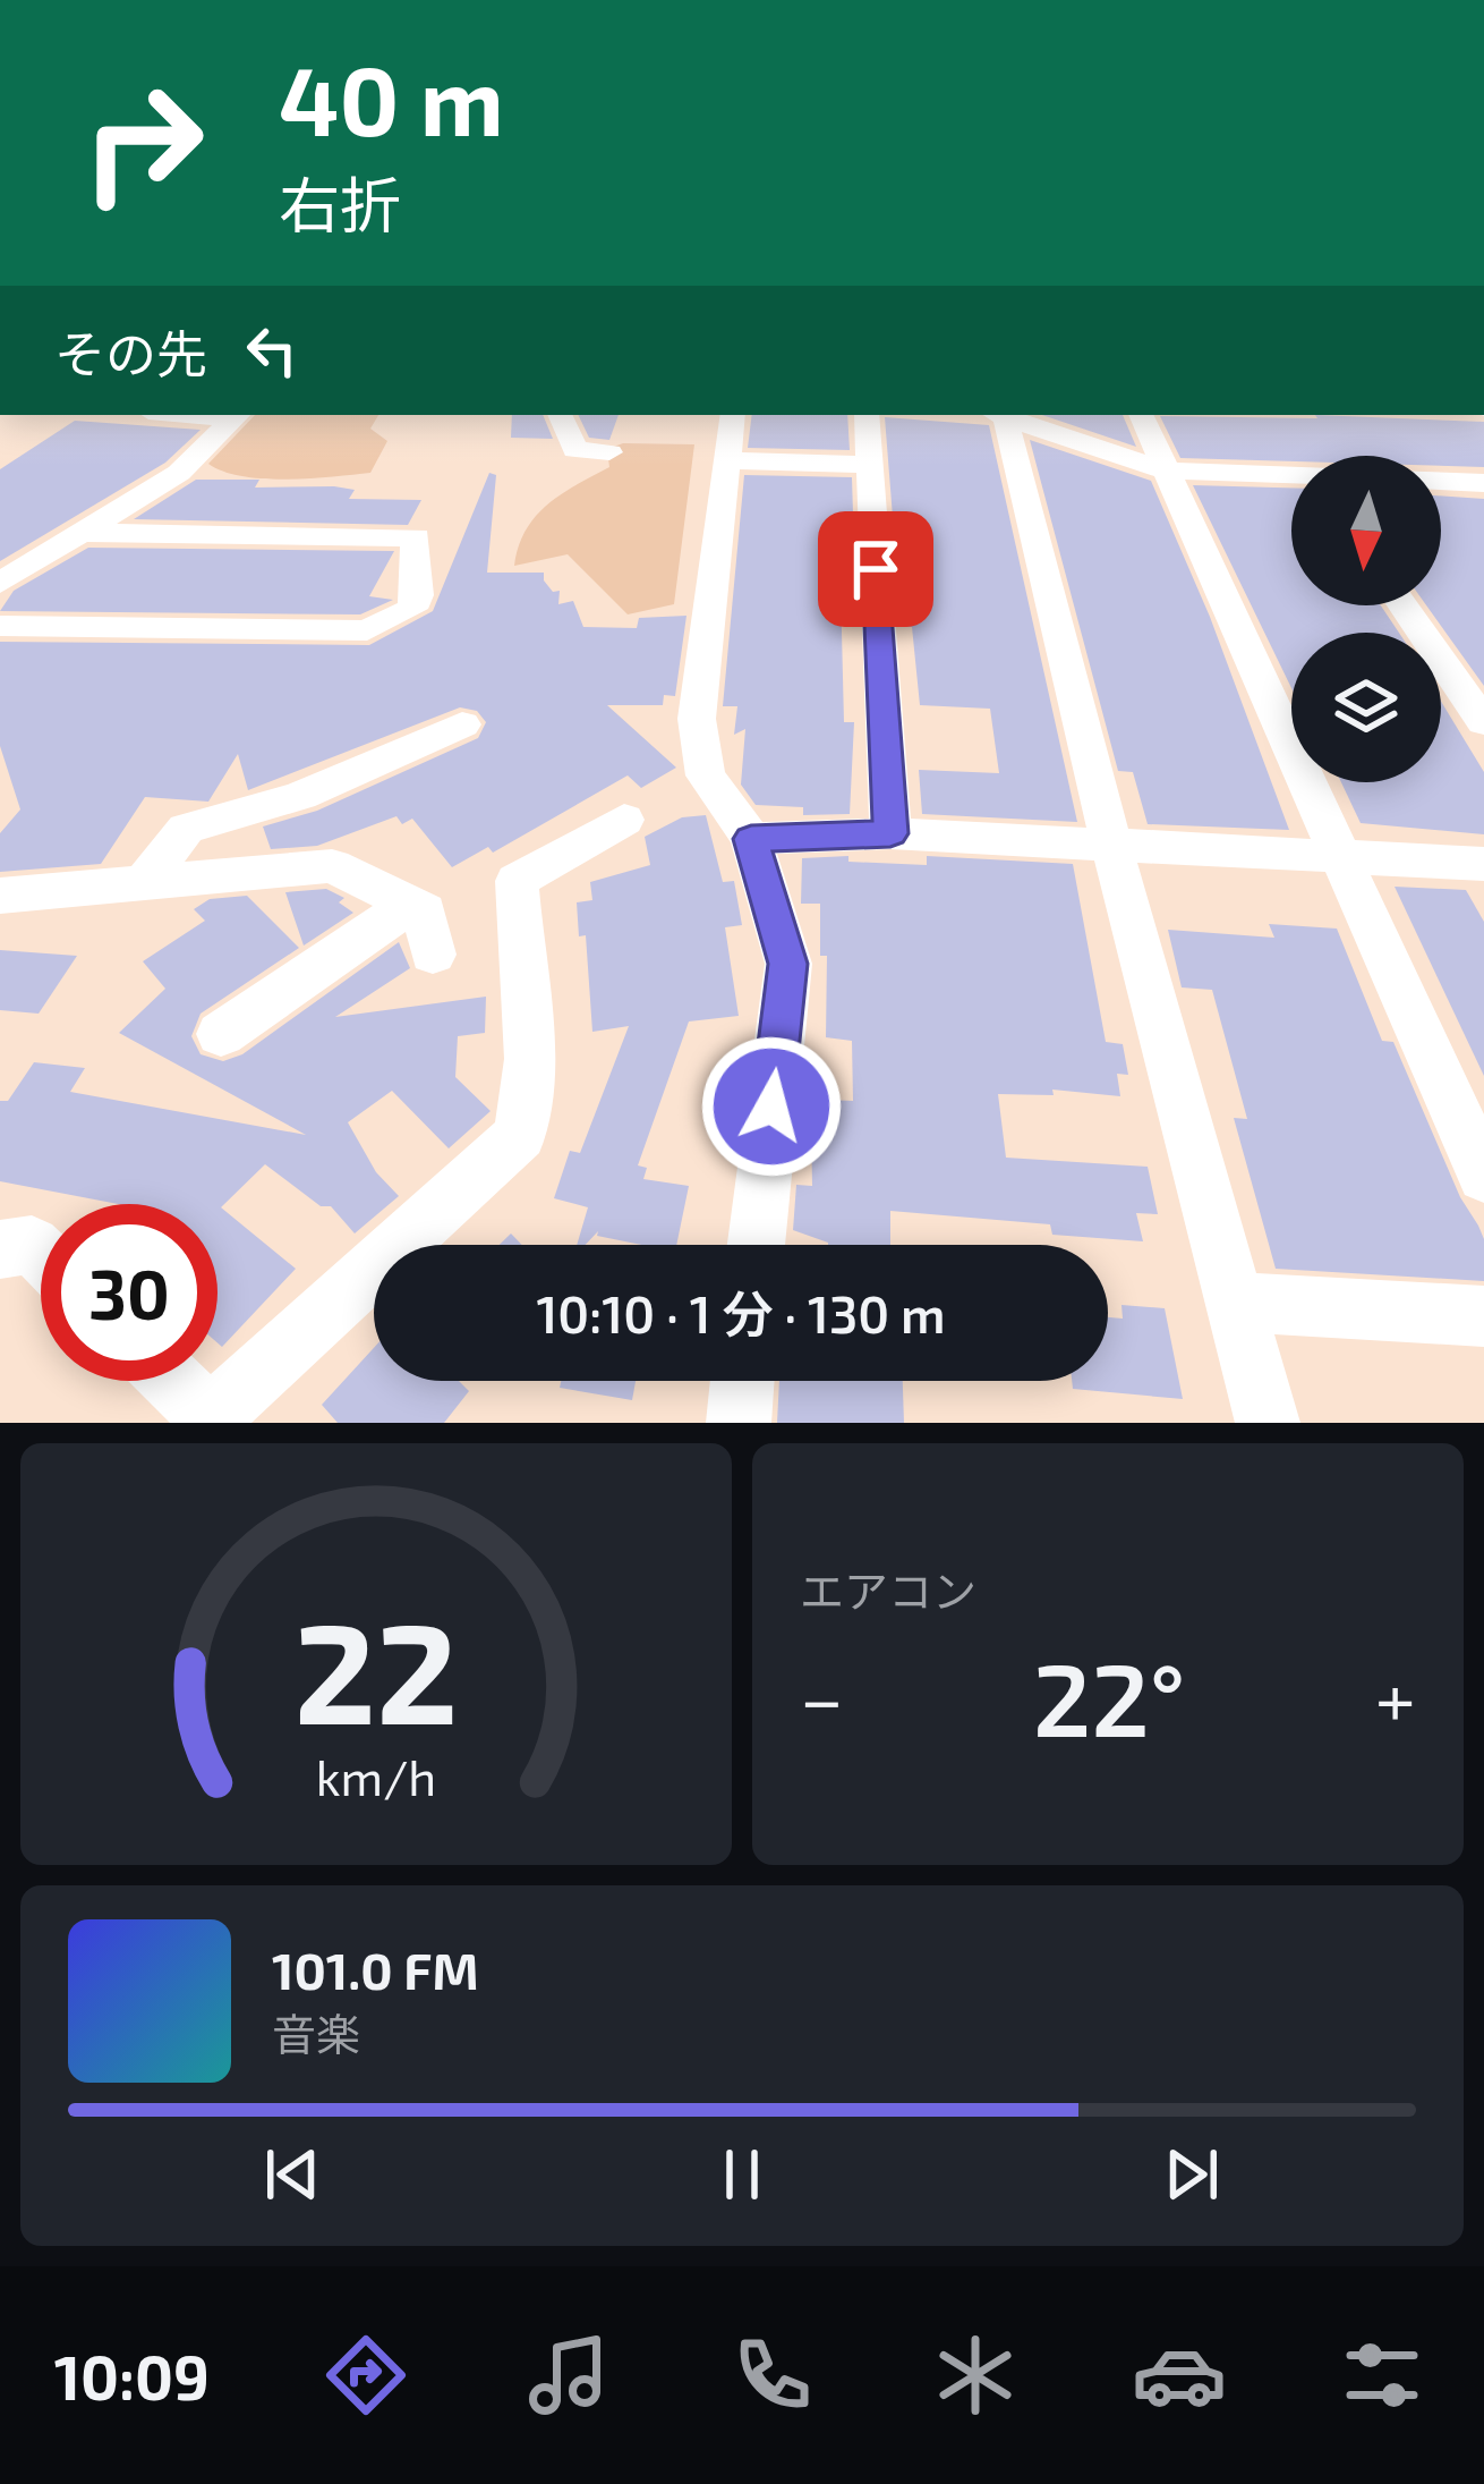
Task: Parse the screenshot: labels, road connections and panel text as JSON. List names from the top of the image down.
{
  "north": "bottom",
  "page": {
    "turn": ["40 m", "右折"],
    "then": "その先",
    "limit": "30",
    "trip": "10:10 · 1 分 · 130 m",
    "tile": "エアコン",
    "heat": ["−", "22°", "+"],
    "song": ["101.0 FM", "音楽"],
    "tabs": "10:09",
    "gauge": ["22", "km/h"]
  }
}
